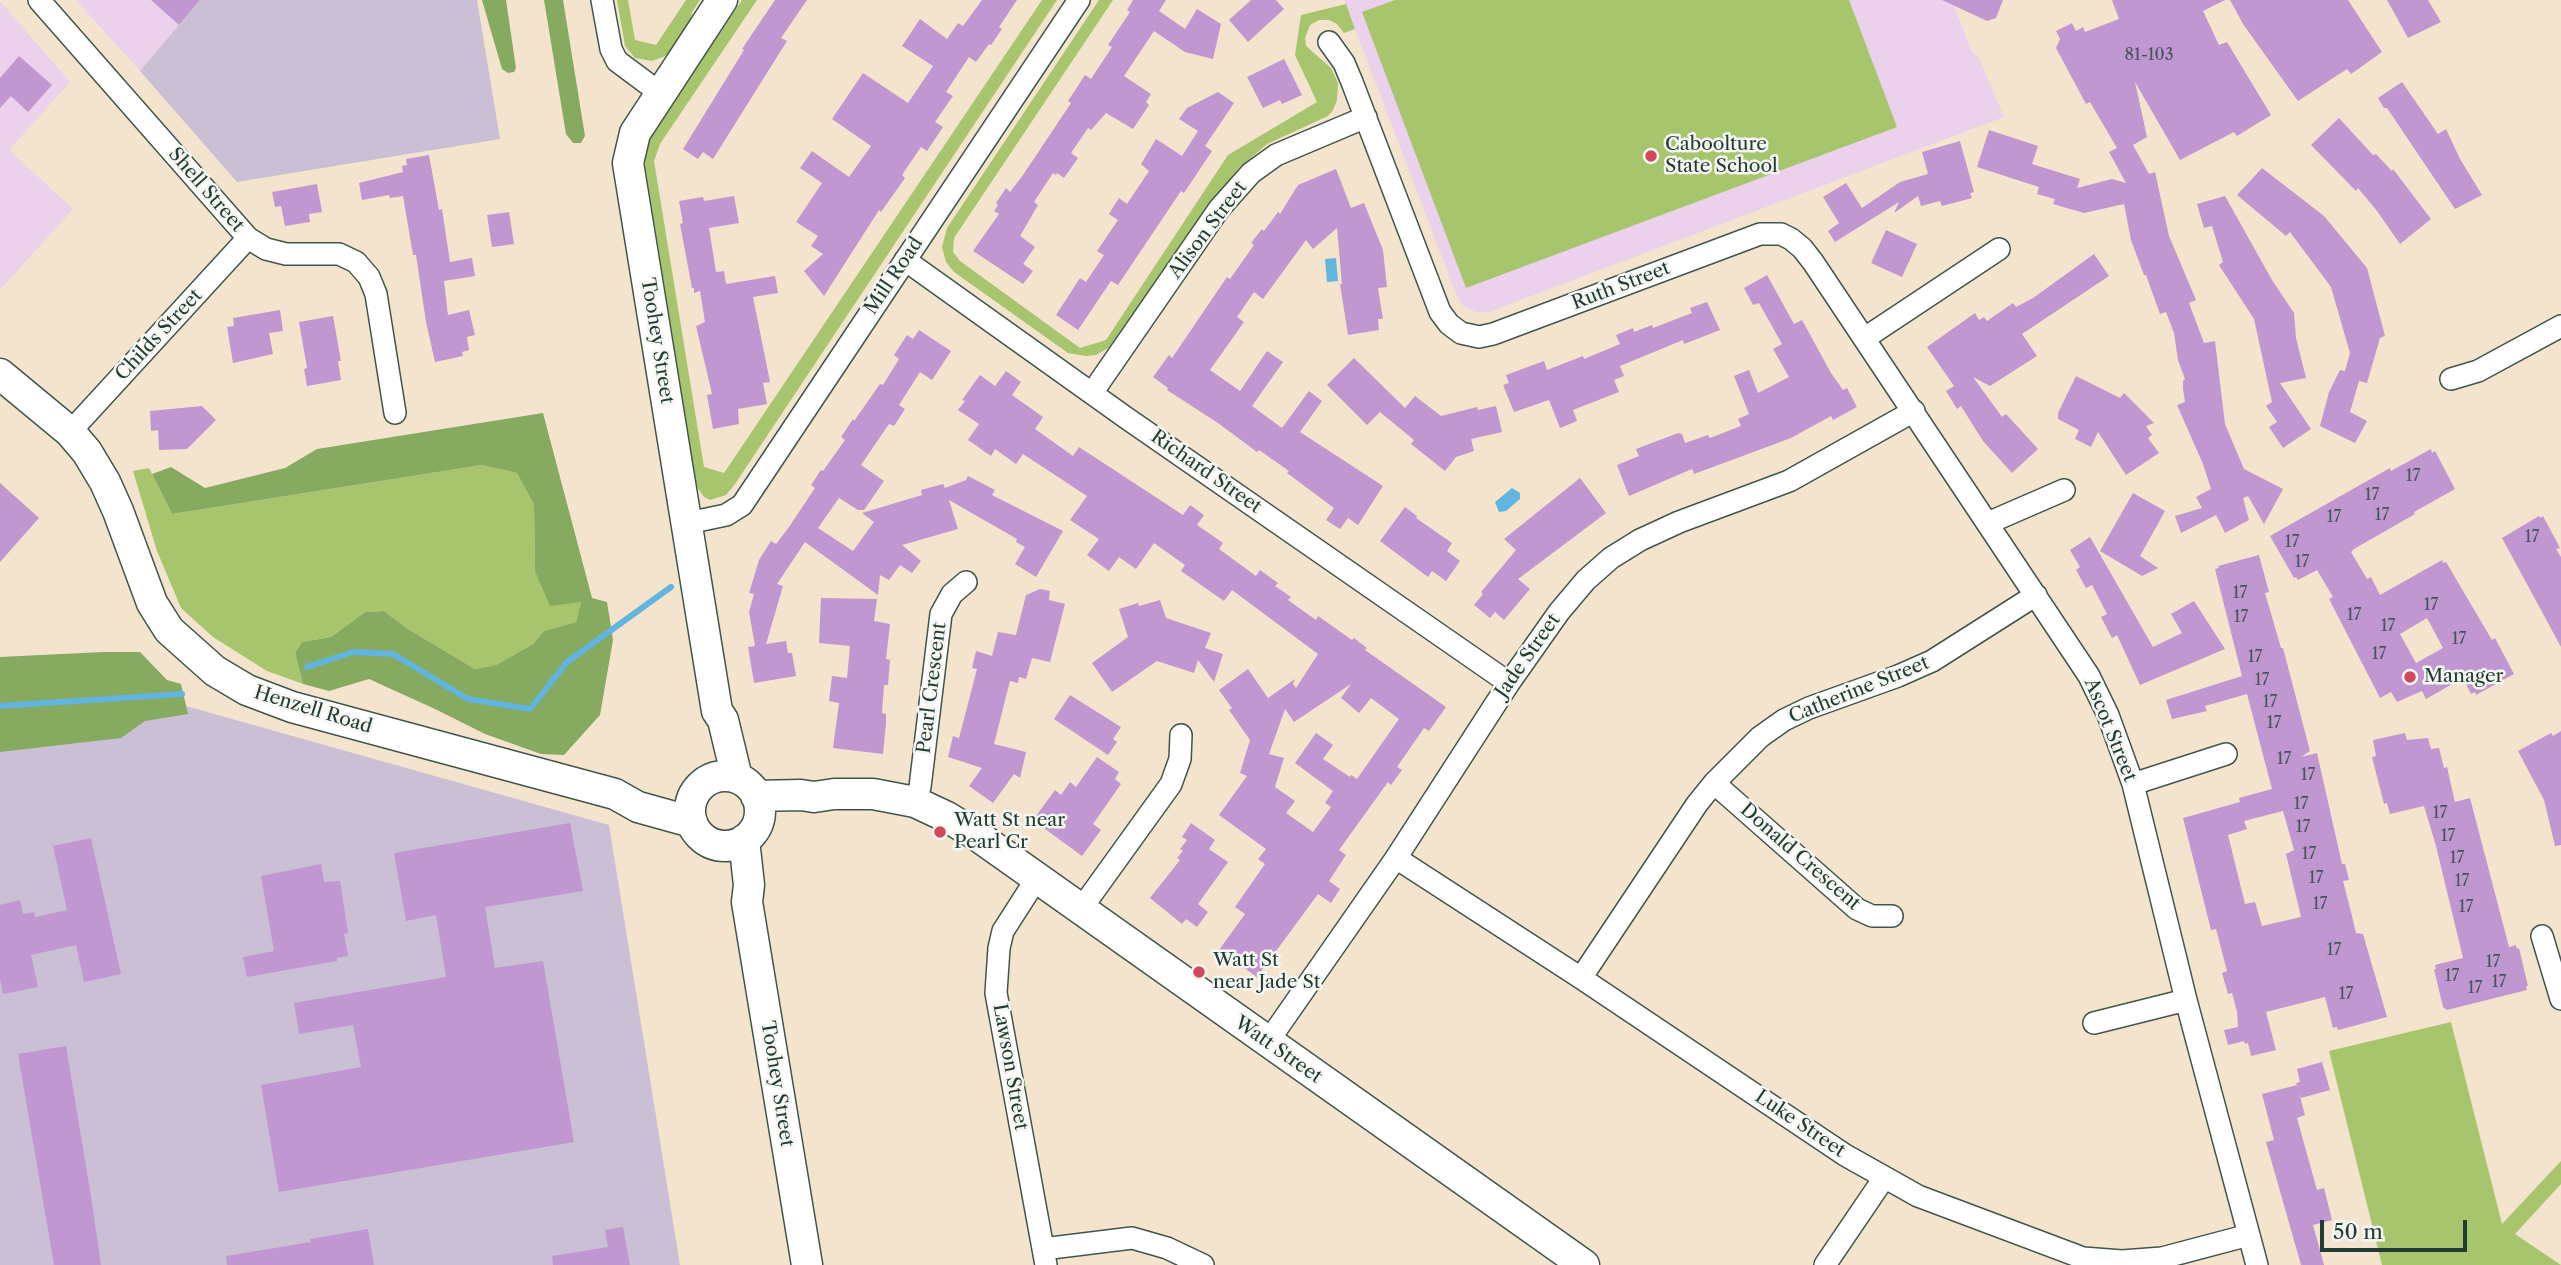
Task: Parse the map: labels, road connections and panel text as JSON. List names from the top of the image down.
{
  "streets": {
    "main road": ["Toohey Street", "Henzell Road", "Watt Street"],
    "street": [
      "Shell Street",
      "Alison Street",
      "Mill Road",
      "Ruth Street",
      "Childs Street",
      "Richard Street",
      "Jade Street",
      "Pearl Crescent",
      "Catherine Street",
      "Ascot Street",
      "Donald Crescent",
      "Lawson Street",
      "Luke Street"
    ]
  },
  "crossings": [
    ["Shell Street", "Childs Street"],
    ["Alison Street", "Ruth Street"],
    ["Alison Street", "Richard Street"],
    ["Mill Road", "Toohey Street"],
    ["Mill Road", "Richard Street"],
    ["Ruth Street", "Ascot Street"],
    ["Childs Street", "Henzell Road"],
    ["Toohey Street", "Watt Street"],
    ["Richard Street", "Jade Street"],
    ["Jade Street", "Ascot Street"],
    ["Jade Street", "Watt Street"],
    ["Jade Street", "Luke Street"],
    ["Pearl Crescent", "Watt Street"],
    ["Catherine Street", "Ascot Street"],
    ["Catherine Street", "Donald Crescent"],
    ["Catherine Street", "Luke Street"],
    ["Ascot Street", "Luke Street"],
    ["Watt Street", "Lawson Street"]
  ],
  "places": [
    "Caboolture State School",
    "Manager",
    "Watt St near Pearl Cr",
    "Watt St near Jade St"
  ],
  "house_numbers": [
    "81-103",
    "17",
    "17",
    "17",
    "17",
    "17",
    "17",
    "17",
    "17",
    "17",
    "17",
    "17",
    "17",
    "17",
    "17",
    "17",
    "17",
    "17",
    "17",
    "17",
    "17",
    "17",
    "17",
    "17",
    "17",
    "17",
    "17",
    "17",
    "17",
    "17",
    "17",
    "17",
    "17",
    "17",
    "17",
    "17",
    "17"
  ],
  "scale_bar": "50 m"
}
